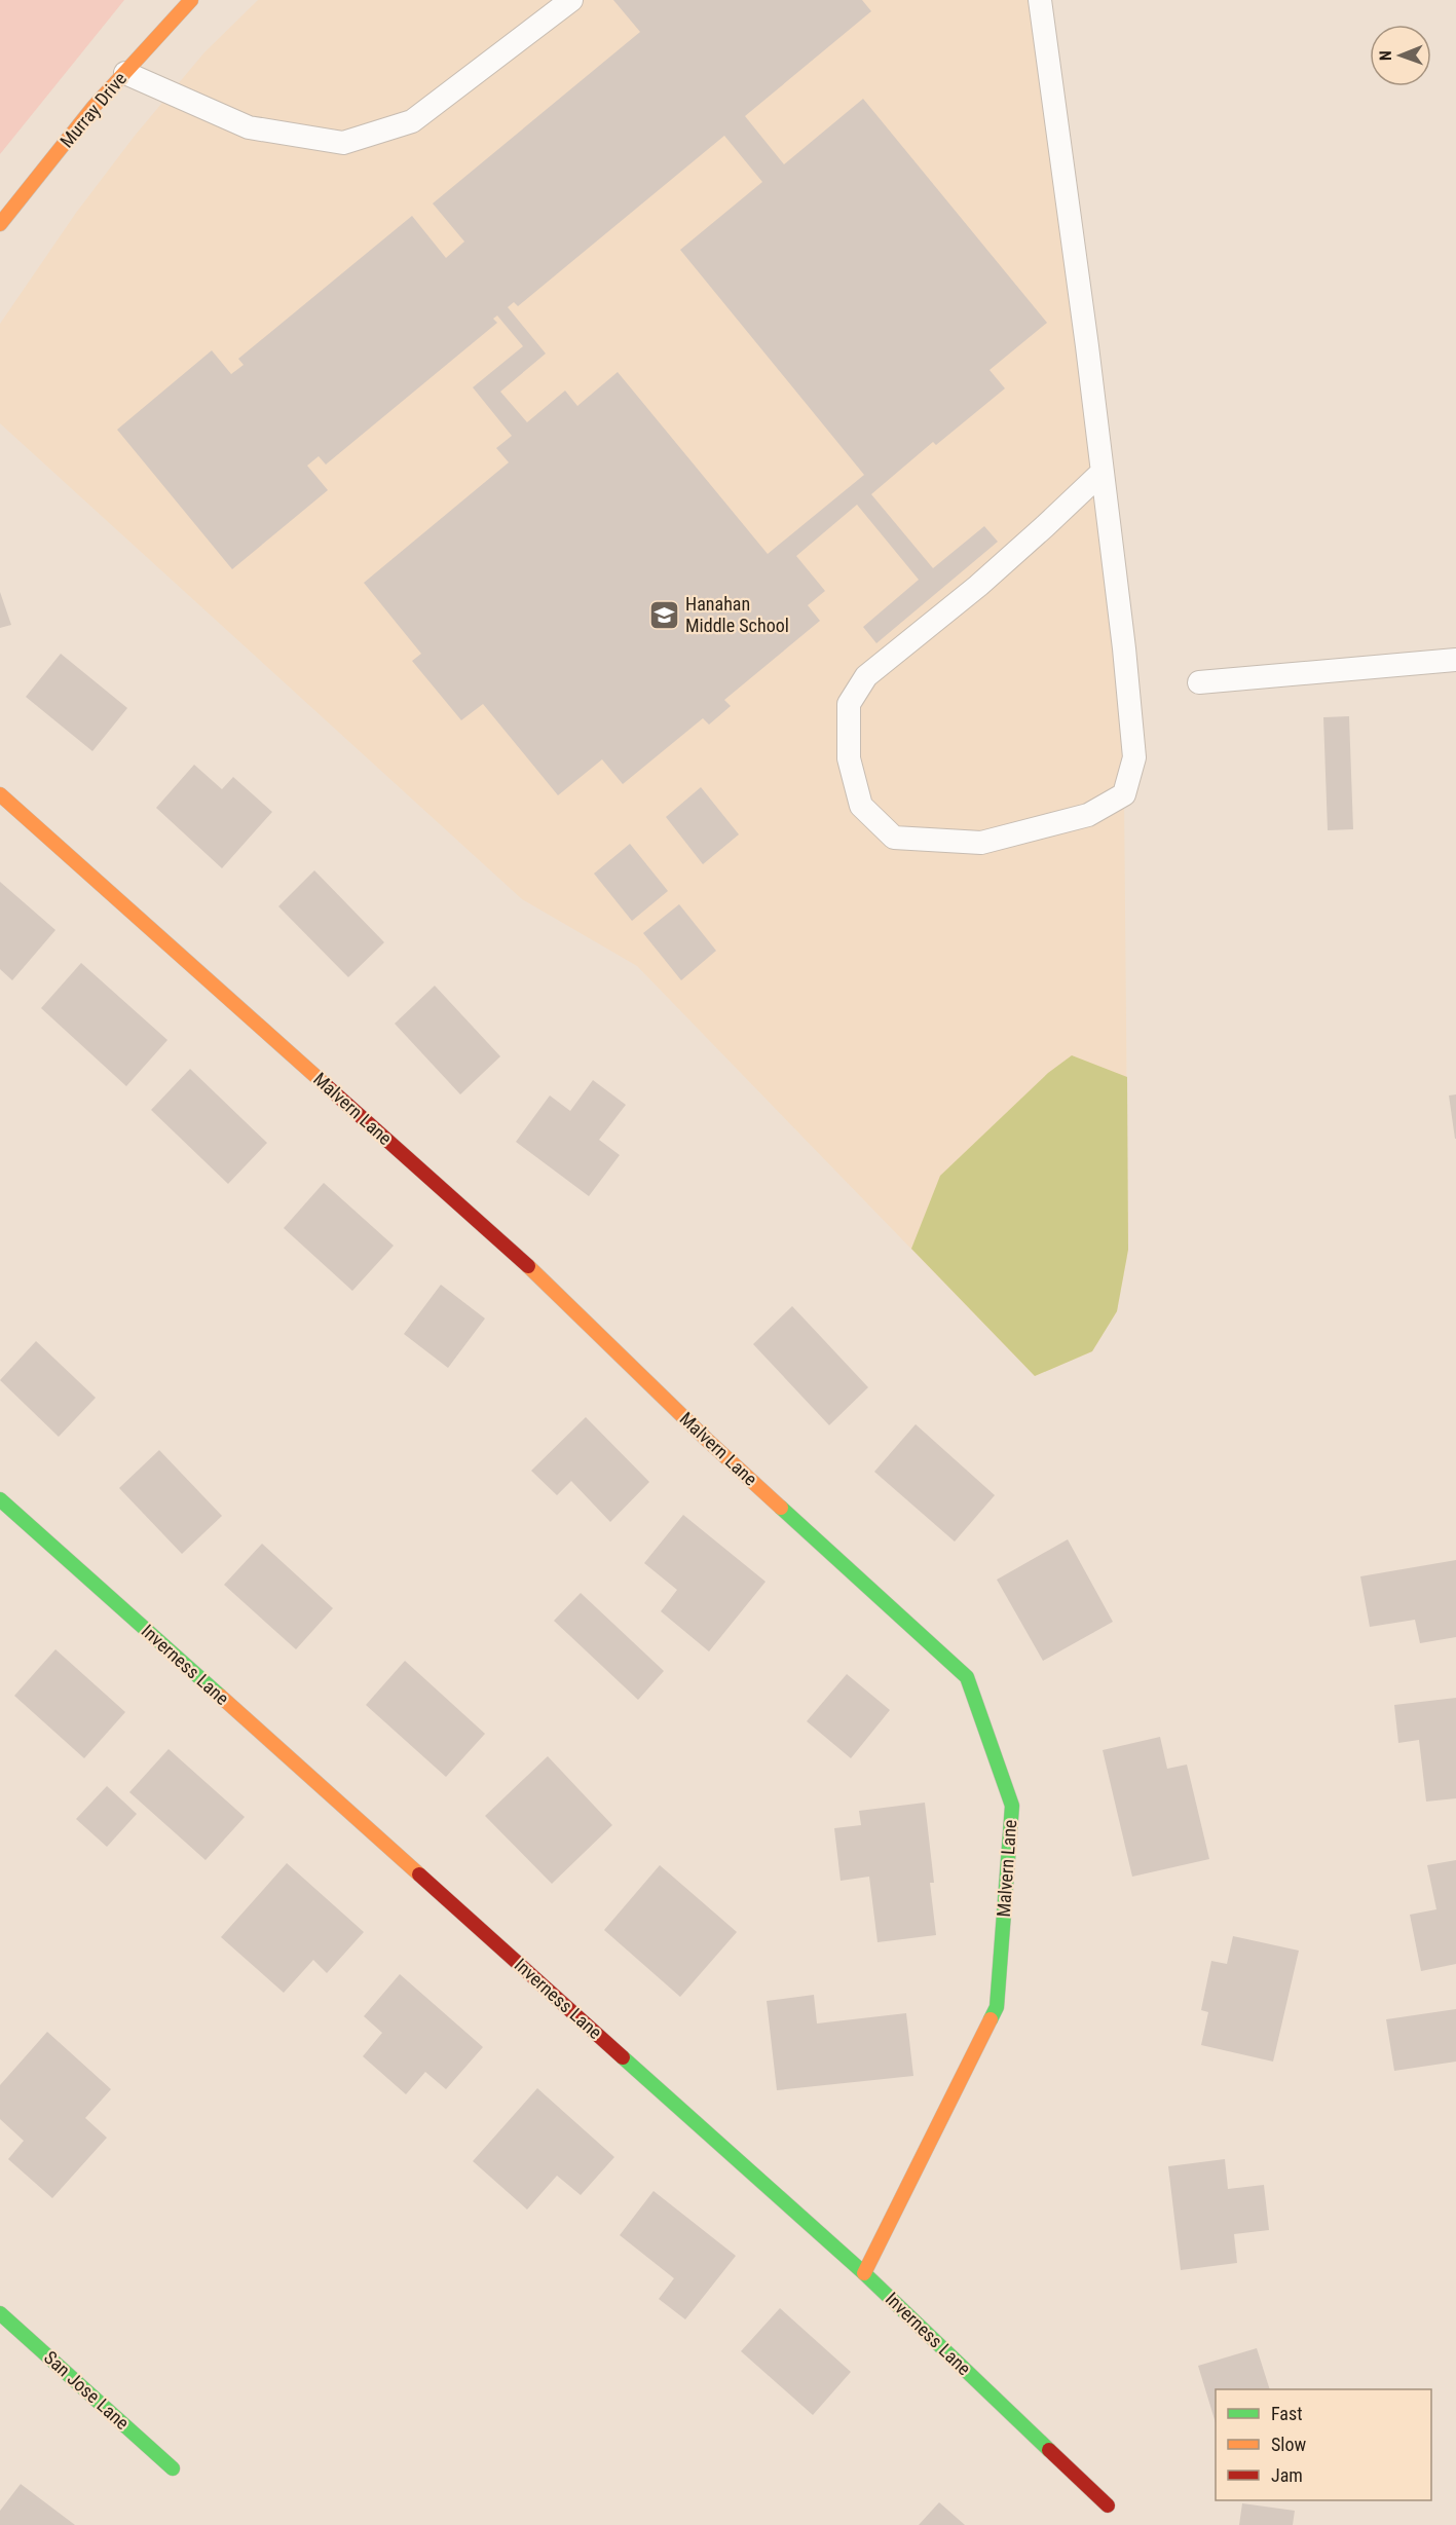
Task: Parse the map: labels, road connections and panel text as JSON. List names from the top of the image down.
{
  "streets": {
    "street": [
      "Murray Drive",
      "Malvern Lane",
      "Inverness Lane",
      "San Jose Lane"
    ]
  },
  "crossings": [
    ["Malvern Lane", "Inverness Lane"]
  ],
  "places": {
    "school or university": ["Hanahan Middle School"]
  },
  "legend": ["Fast", "Slow", "Jam"],
  "north": "left"
}
